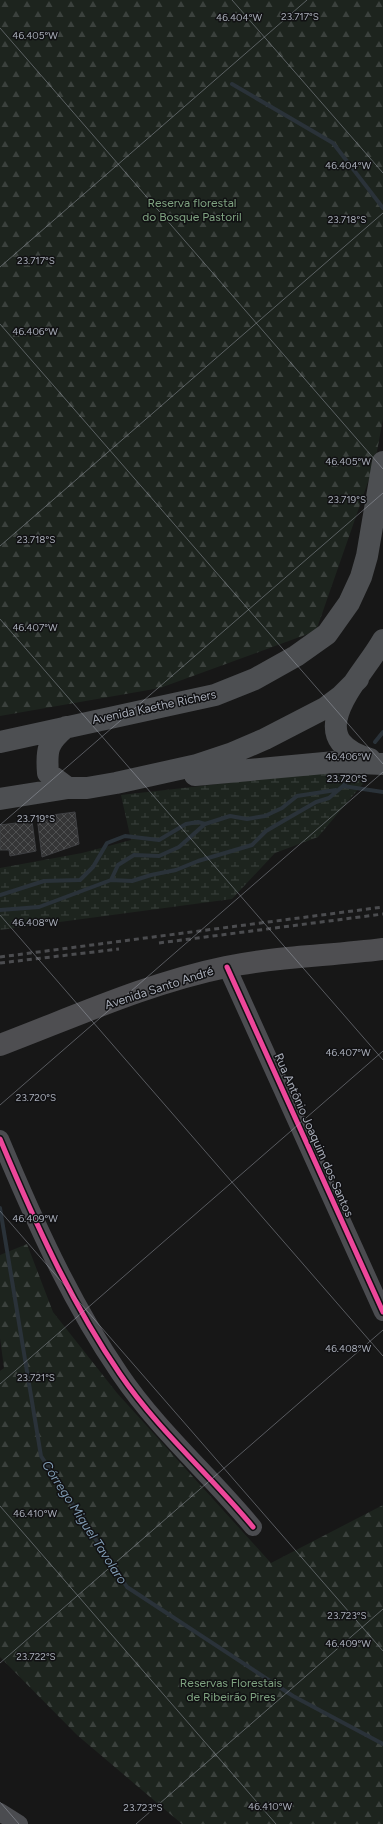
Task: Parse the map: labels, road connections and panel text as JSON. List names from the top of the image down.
{
  "streets": {
    "highway": ["Avenida Santo André"],
    "main road": ["Avenida Kaethe Richers"],
    "street": ["Rua Antônio Joaquim dos Santos"]
  },
  "crossings": [
    ["Avenida Santo André", "Rua Antônio Joaquim dos Santos"]
  ],
  "water": ["Córrego Miguel Tavolaro"],
  "parks": ["Reserva florestal do Bosque Pastoril", "Reservas Florestais de Ribeirão Pires"],
  "coordinates": [
    "23.717°S",
    "46.404°W",
    "46.405°W",
    "23.718°S",
    "46.406°W",
    "23.719°S",
    "46.407°W",
    "23.720°S",
    "46.408°W",
    "46.409°W",
    "23.721°S",
    "46.410°W",
    "23.723°S",
    "23.722°S"
  ]
}
